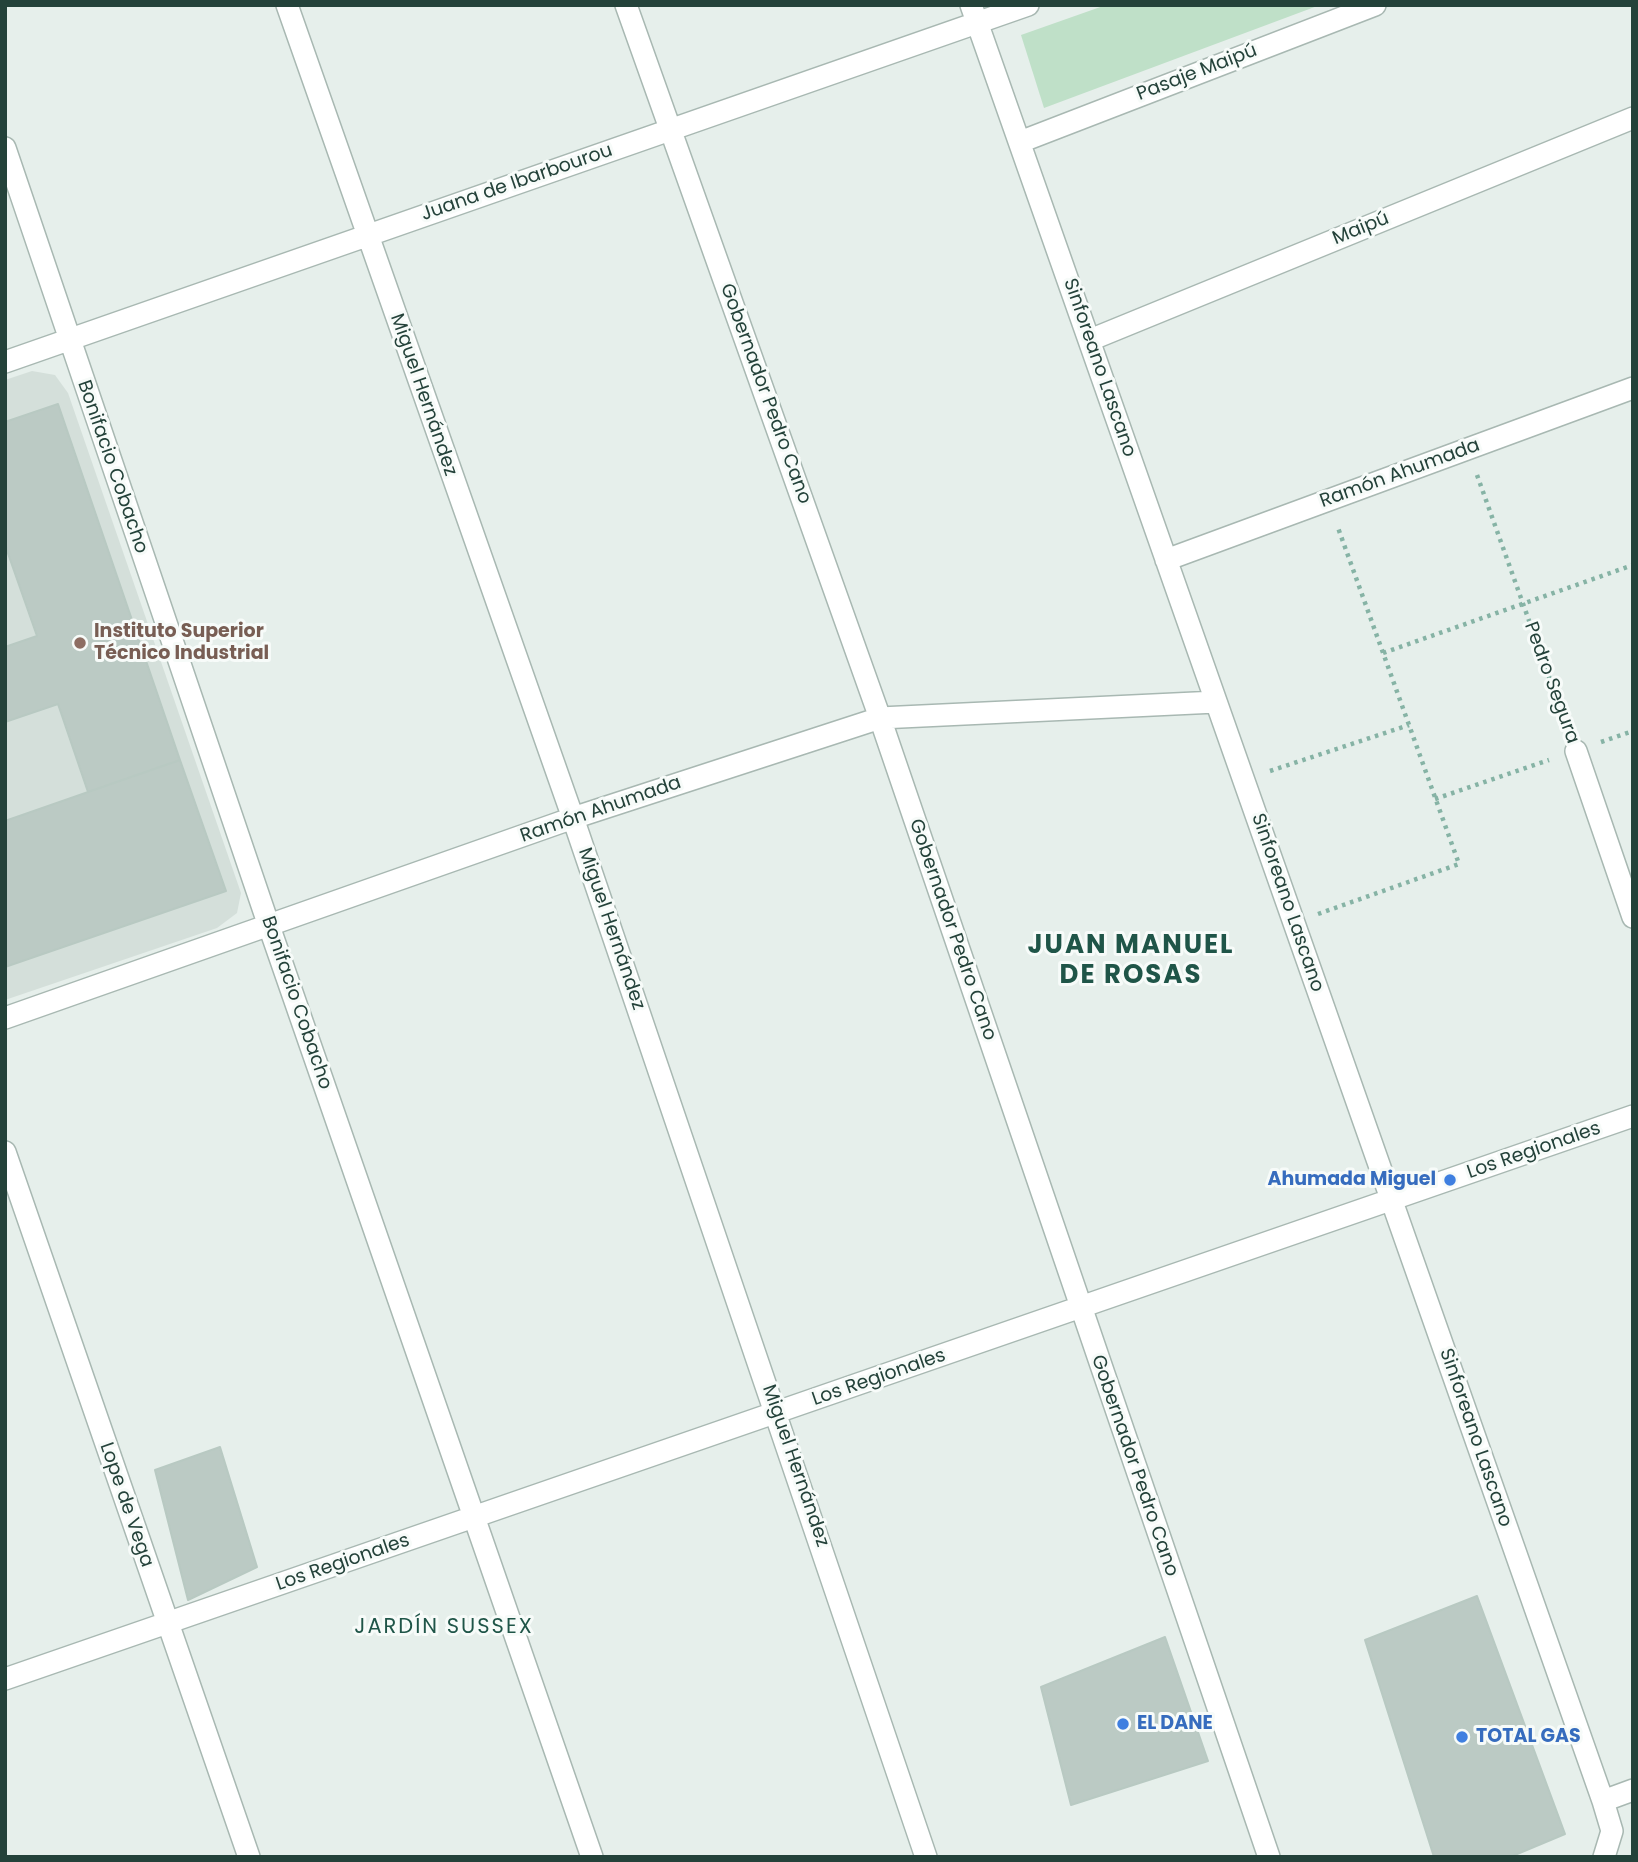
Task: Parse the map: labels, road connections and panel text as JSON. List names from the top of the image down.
{
  "streets": {
    "street": [
      "Pasaje Maipú",
      "Juana de Ibarbourou",
      "Maipú",
      "Sinforeano Lascano",
      "Gobernador Pedro Cano",
      "Miguel Hernández",
      "Bonifacio Cobacho",
      "Ramón Ahumada",
      "Pedro Segura",
      "Los Regionales",
      "Lope de Vega"
    ]
  },
  "crossings": [
    ["Pasaje Maipú", "Sinforeano Lascano"],
    ["Juana de Ibarbourou", "Sinforeano Lascano"],
    ["Juana de Ibarbourou", "Gobernador Pedro Cano"],
    ["Juana de Ibarbourou", "Miguel Hernández"],
    ["Juana de Ibarbourou", "Bonifacio Cobacho"],
    ["Maipú", "Sinforeano Lascano"],
    ["Sinforeano Lascano", "Ramón Ahumada"],
    ["Sinforeano Lascano", "Los Regionales"],
    ["Gobernador Pedro Cano", "Ramón Ahumada"],
    ["Gobernador Pedro Cano", "Los Regionales"],
    ["Miguel Hernández", "Ramón Ahumada"],
    ["Miguel Hernández", "Los Regionales"],
    ["Bonifacio Cobacho", "Ramón Ahumada"],
    ["Bonifacio Cobacho", "Los Regionales"],
    ["Ramón Ahumada", "Pedro Segura"],
    ["Los Regionales", "Lope de Vega"]
  ],
  "districts": ["JUAN MANUEL DE ROSAS", "JARDÍN SUSSEX"],
  "places": [
    "Instituto Superior Técnico Industrial",
    "Ahumada Miguel",
    "EL DANE",
    "TOTAL GAS"
  ]
}
